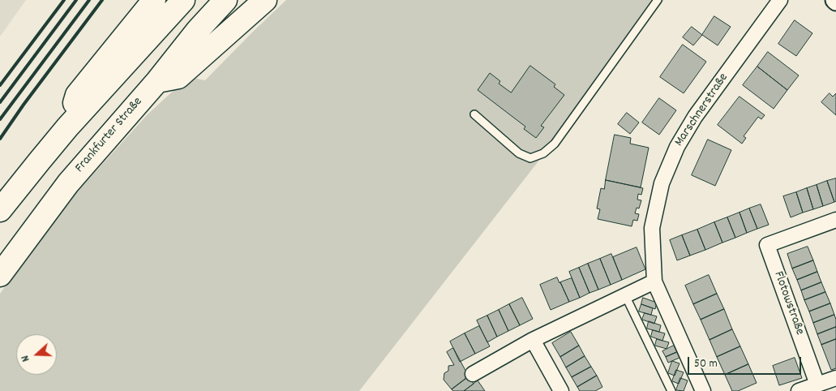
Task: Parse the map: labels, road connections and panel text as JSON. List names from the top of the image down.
{
  "streets": {
    "highway": ["Frankfurter Straße"],
    "street": ["Marschnerstraße", "Flotowstraße"]
  },
  "scale_bar": "50 m",
  "north": "left"
}
